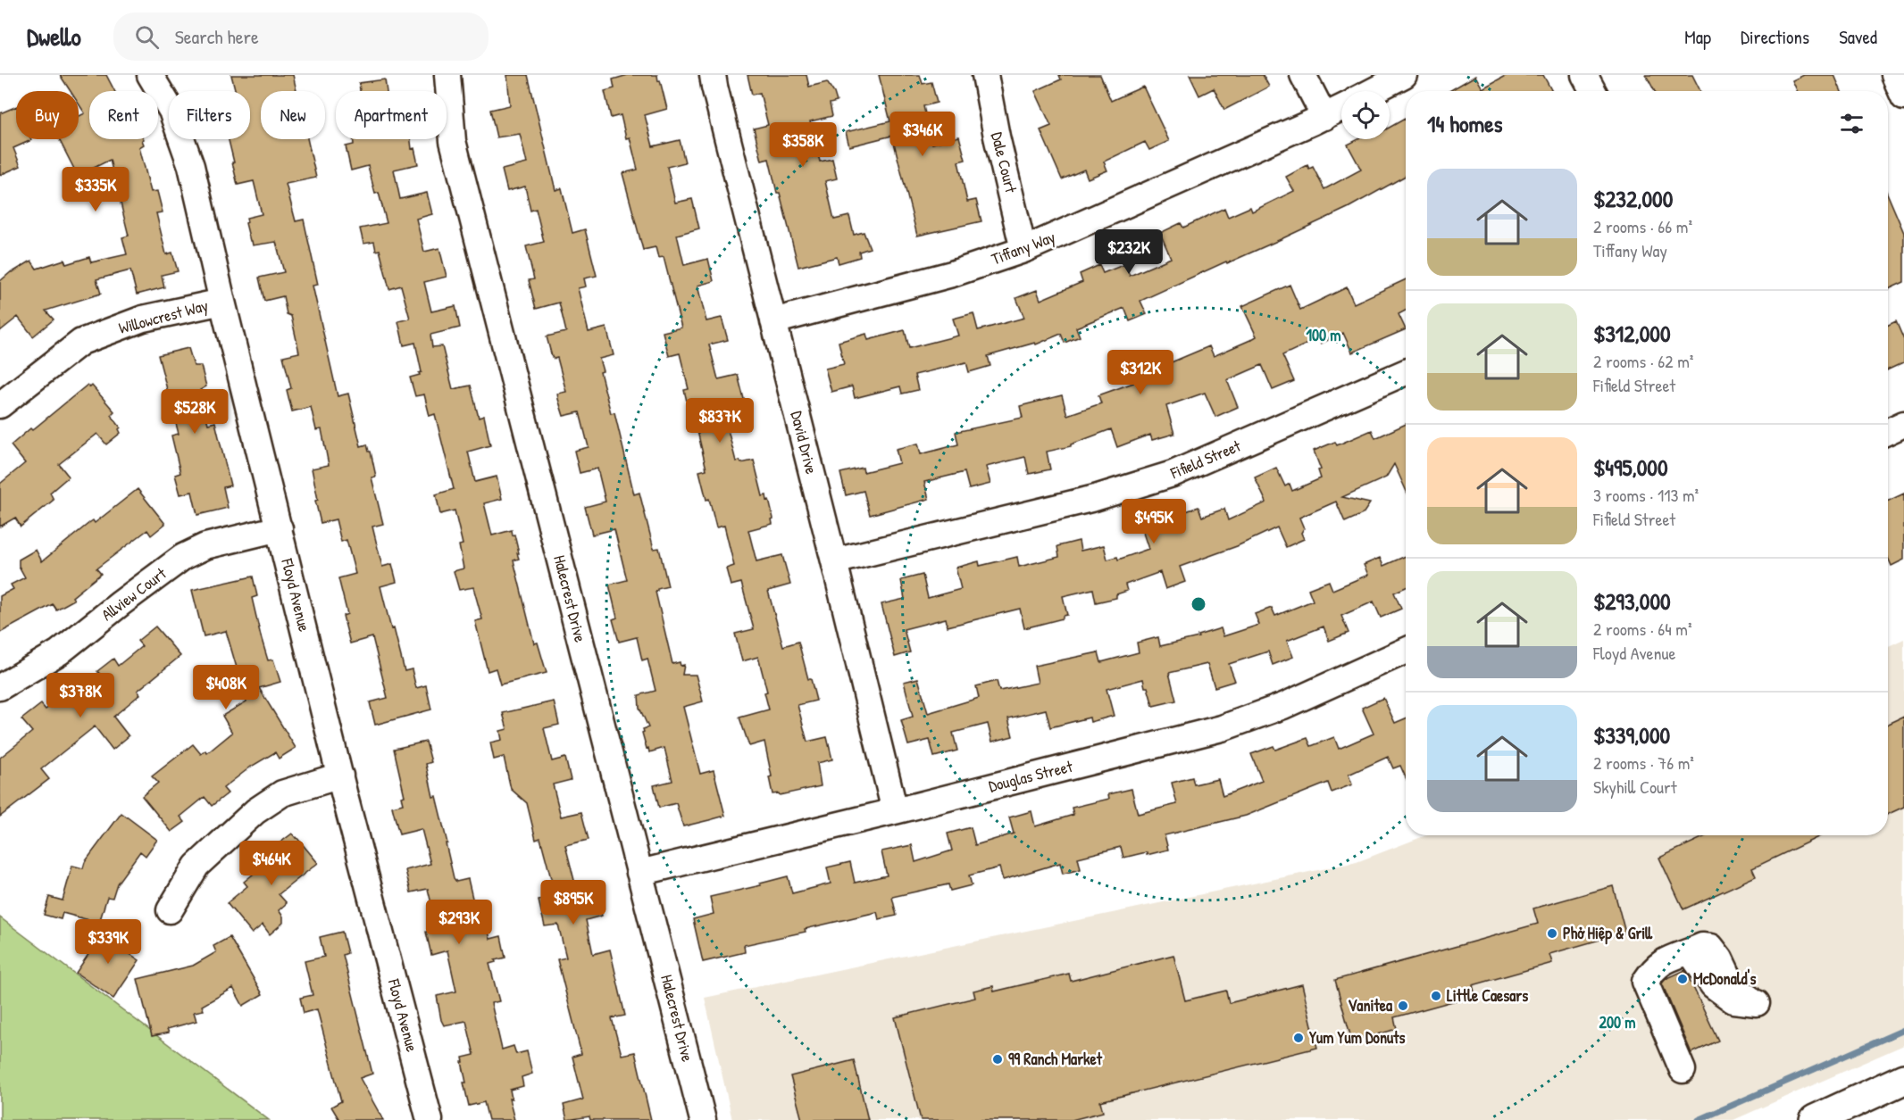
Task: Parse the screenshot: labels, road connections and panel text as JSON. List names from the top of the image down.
{
  "streets": {
    "street": [
      "Dale Court",
      "Tiffany Way",
      "Willowcrest Way",
      "David Drive",
      "Fifield Street",
      "Allview Court",
      "Floyd Avenue",
      "Halecrest Drive",
      "Douglas Street"
    ]
  },
  "crossings": [
    ["Dale Court", "Tiffany Way"],
    ["Tiffany Way", "David Drive"],
    ["Willowcrest Way", "Floyd Avenue"],
    ["David Drive", "Fifield Street"],
    ["David Drive", "Douglas Street"],
    ["Allview Court", "Floyd Avenue"],
    ["Halecrest Drive", "Douglas Street"]
  ],
  "places": [
    "Phở Hiệp & Grill",
    "McDonald's",
    "Little Caesars",
    "Vanitea",
    "Yum Yum Donuts",
    "99 Ranch Market"
  ],
  "page": {
    "header": "Dwello",
    "search": "Search here",
    "nav": ["Map", "Directions", "Saved"],
    "chip": [
      "Buy",
      "Rent",
      "Filters",
      "New",
      "Apartment"
    ],
    "heading": "14 homes",
    "price": [
      "$346K",
      "$358K",
      "$335K",
      "$232K",
      "$312K",
      "$528K",
      "$837K",
      "$495K",
      "$408K",
      "$378K",
      "$464K",
      "$895K",
      "$293K",
      "$339K"
    ],
    "list": [
      {
        "name": "$232,000",
        "note": "2 rooms · 66 m² · Tiffany Way"
      },
      {
        "name": "$312,000",
        "note": "2 rooms · 62 m² · Fifield Street"
      },
      {
        "name": "$495,000",
        "note": "3 rooms · 113 m² · Fifield Street"
      },
      {
        "name": "$293,000",
        "note": "2 rooms · 64 m² · Floyd Avenue"
      },
      {
        "name": "$339,000",
        "note": "2 rooms · 76 m² · Skyhill Court"
      }
    ]
  },
  "rings": ["100 m", "200 m"]
}
